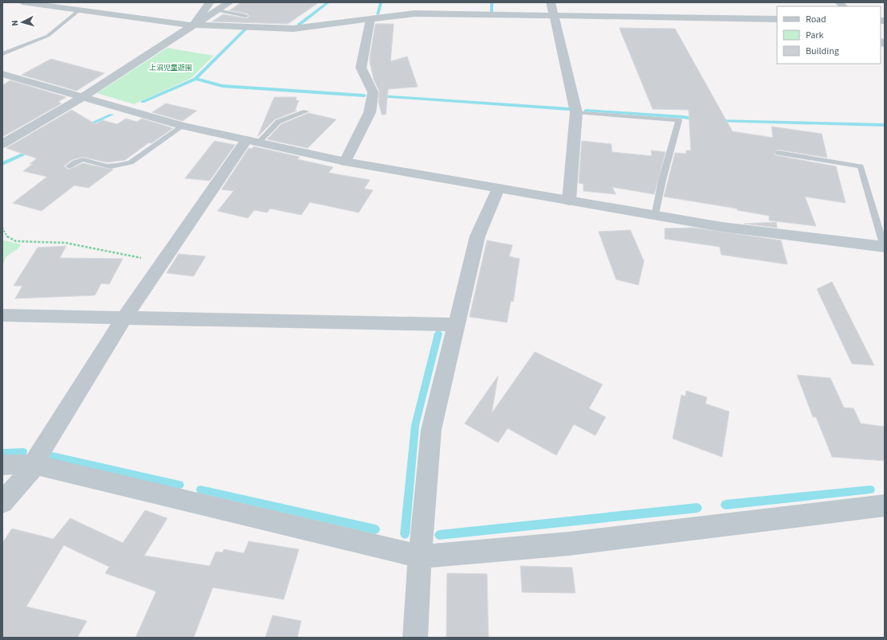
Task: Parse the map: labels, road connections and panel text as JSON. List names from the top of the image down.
{
  "parks": ["上沼児童遊園"],
  "legend": ["Road", "Park", "Building"],
  "north": "left"
}
